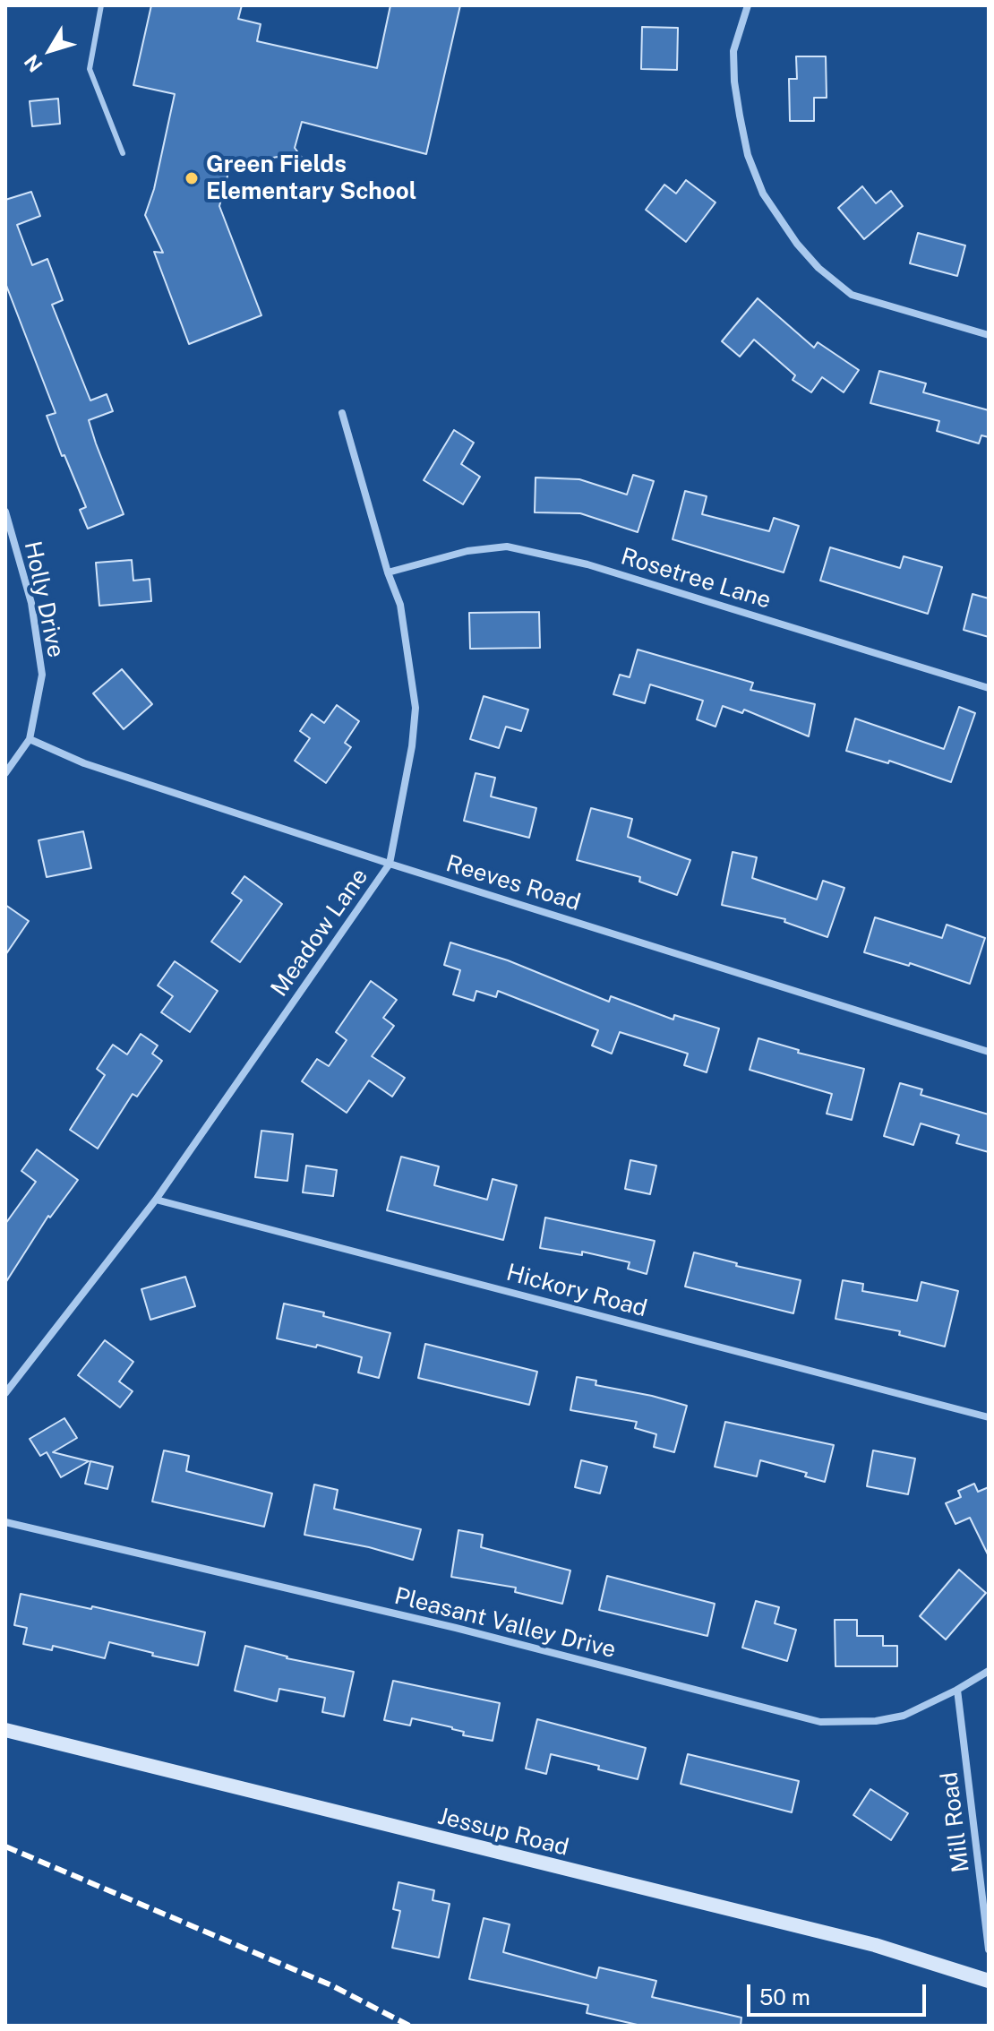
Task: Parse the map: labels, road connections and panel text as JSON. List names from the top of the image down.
{
  "streets": {
    "street": [
      "Rosetree Lane",
      "Holly Drive",
      "Reeves Road",
      "Meadow Lane",
      "Hickory Road",
      "Pleasant Valley Drive",
      "Mill Road",
      "Jessup Road"
    ]
  },
  "crossings": [
    ["Rosetree Lane", "Meadow Lane"],
    ["Holly Drive", "Reeves Road"],
    ["Reeves Road", "Meadow Lane"],
    ["Meadow Lane", "Hickory Road"],
    ["Pleasant Valley Drive", "Mill Road"]
  ],
  "places": ["Green Fields Elementary School"],
  "scale_bar": "50 m",
  "north": "bottom left"
}
